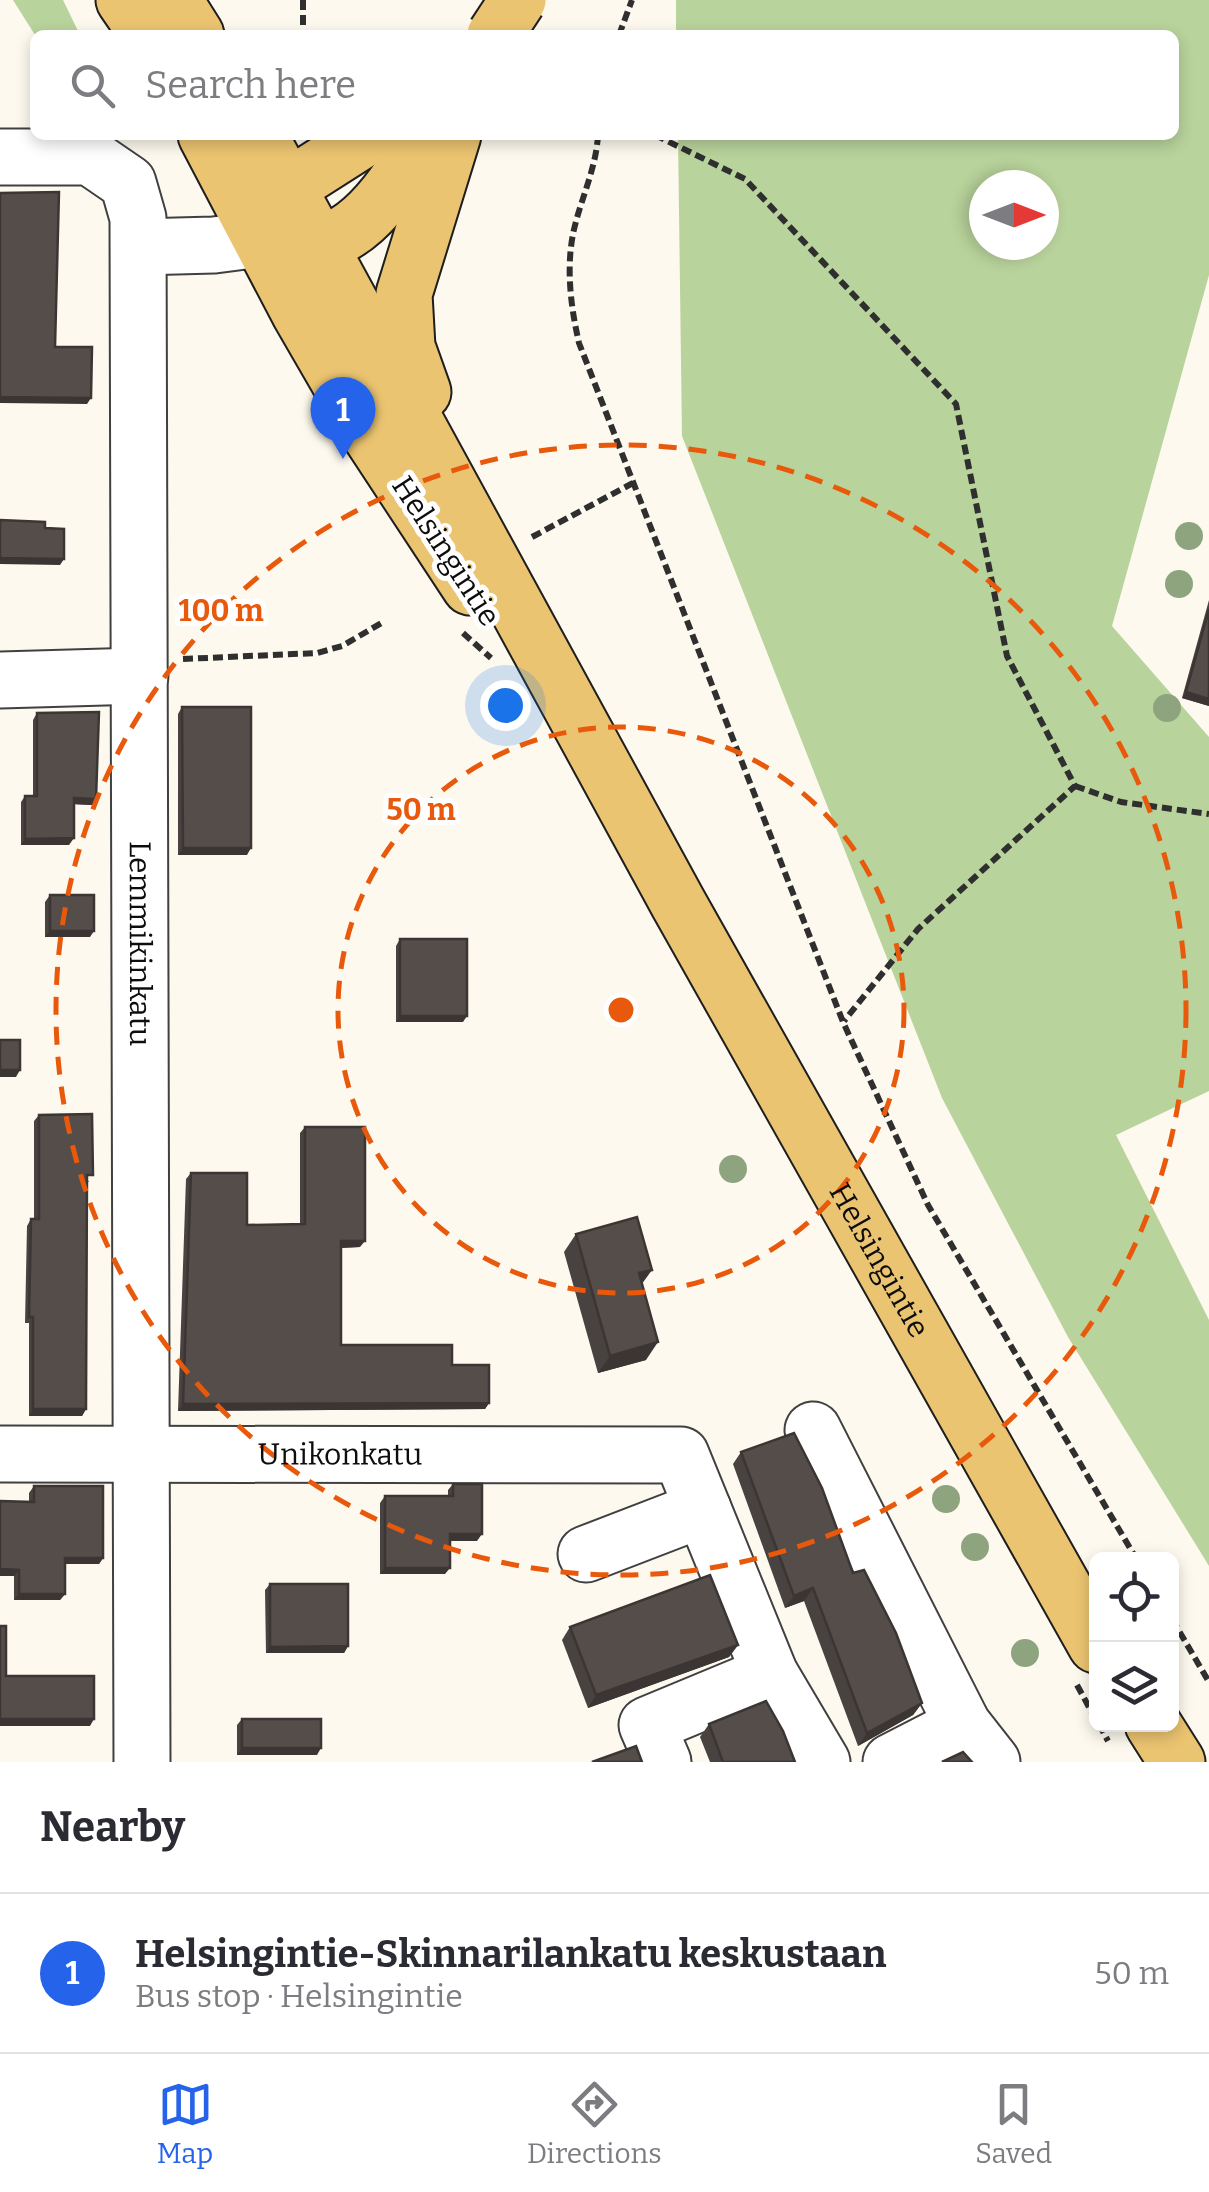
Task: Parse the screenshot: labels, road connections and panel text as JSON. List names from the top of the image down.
{
  "streets": {
    "main road": ["Helsingintie"],
    "street": ["Lemmikinkatu", "Unikonkatu"]
  },
  "crossings": [
    ["Lemmikinkatu", "Unikonkatu"]
  ],
  "north": "right",
  "page": {
    "search": "Search here",
    "pins": "1",
    "heading": "Nearby",
    "list": [
      {
        "mark": "1",
        "name": "Helsingintie-Skinnarilankatu keskustaan",
        "note": "Bus stop · Helsingintie",
        "value": "50 m"
      }
    ],
    "nav": ["Map", "Directions", "Saved"]
  },
  "rings": ["100 m", "50 m"]
}
